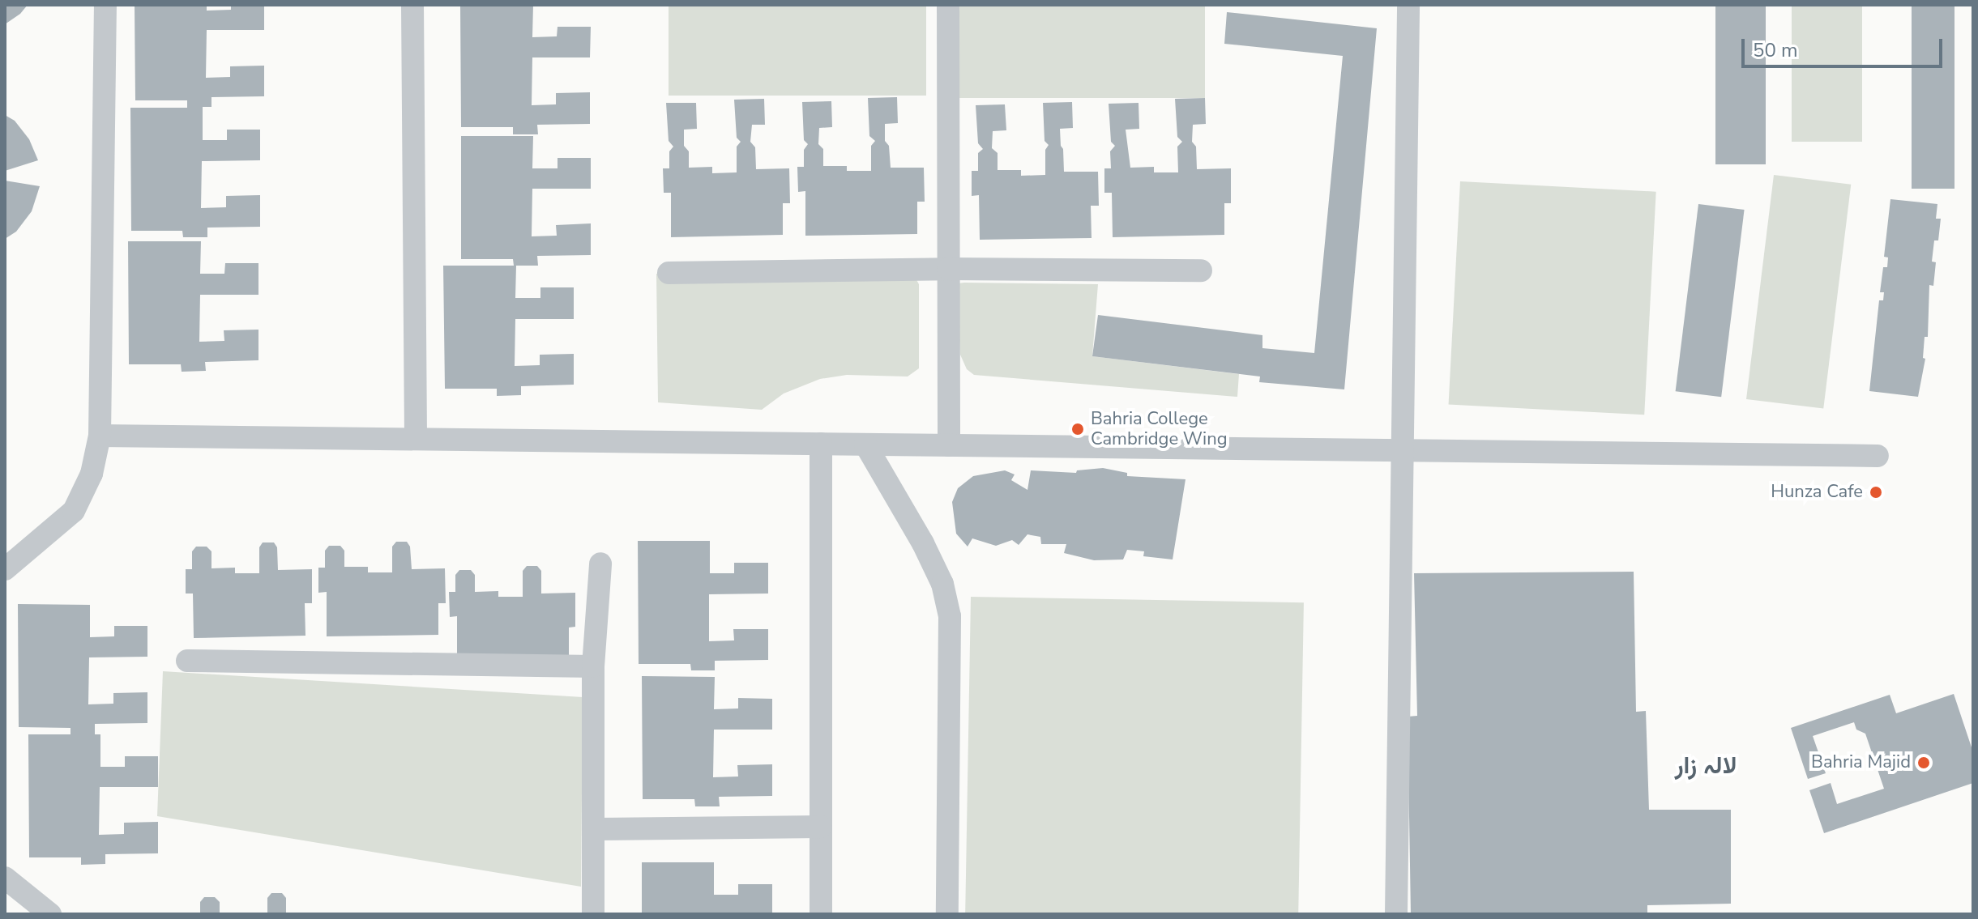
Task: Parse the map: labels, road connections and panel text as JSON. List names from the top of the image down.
{
  "districts": ["لالہ زار"],
  "places": ["Bahria College Cambridge Wing", "Hunza Cafe", "Bahria Majid"],
  "scale_bar": "50 m"
}
